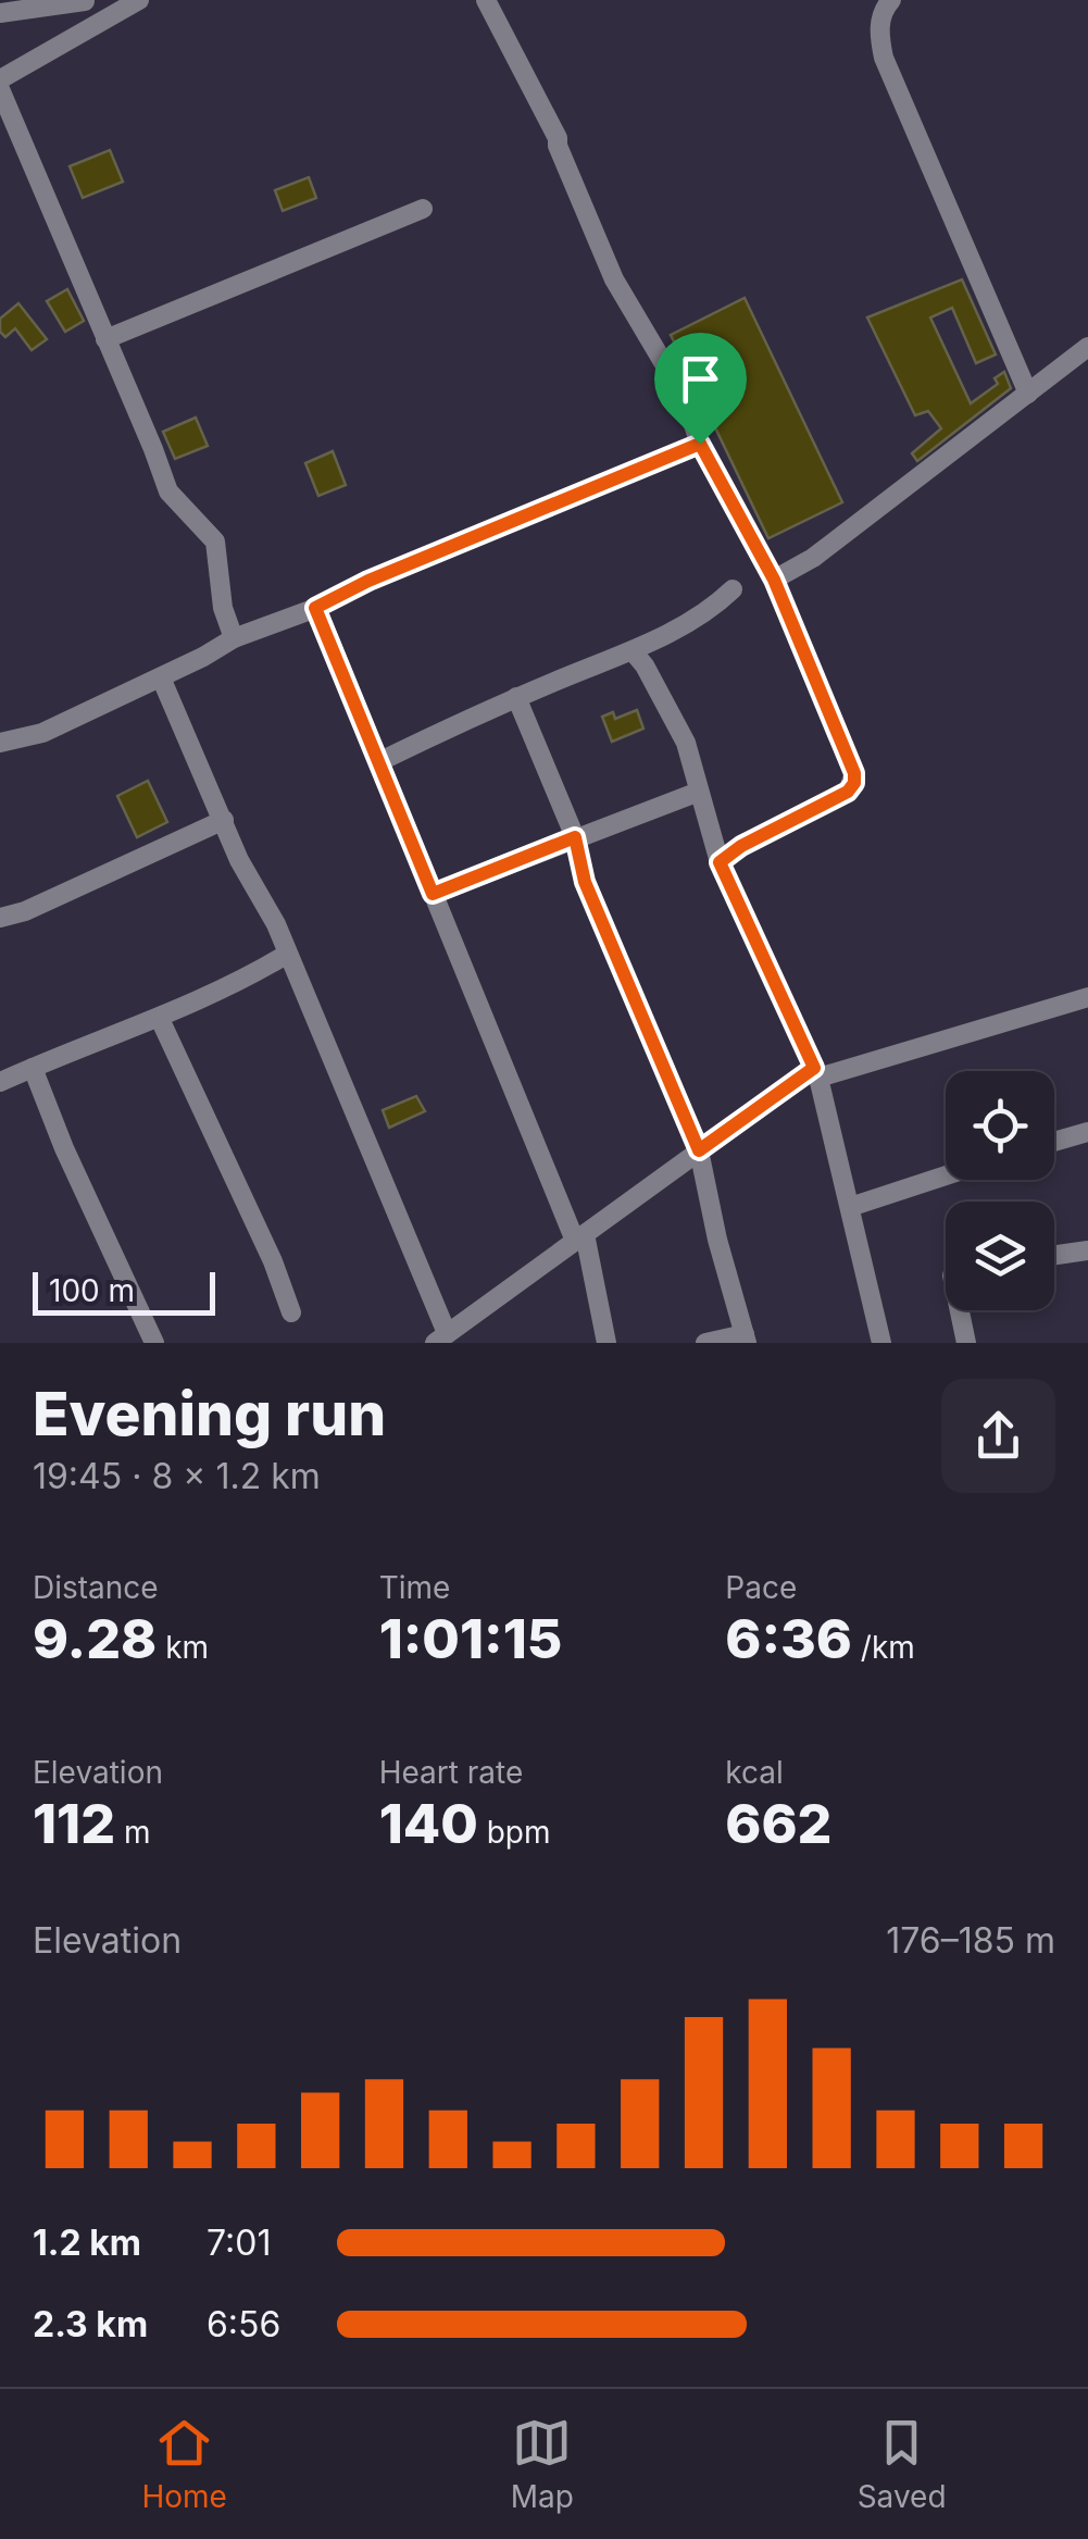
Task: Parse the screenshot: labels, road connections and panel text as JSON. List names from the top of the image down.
{
  "scale_bar": "100 m",
  "page": {
    "scale": "100 m",
    "heading": ["Evening run", "19:45 · 8 × 1.2 km"],
    "stats": [
      ["Distance", "9.28 km"],
      ["Time", "1:01:15"],
      ["Pace", "6:36 /km"],
      ["Elevation", "112 m"],
      ["Heart rate", "140 bpm"],
      ["kcal", "662"]
    ],
    "chart": ["Elevation", "176–185 m"],
    "list": [
      {
        "name": "1.2 km",
        "note": "7:01"
      },
      {
        "name": "2.3 km",
        "note": "6:56"
      }
    ],
    "tabs": ["Home", "Map", "Saved"]
  }
}
